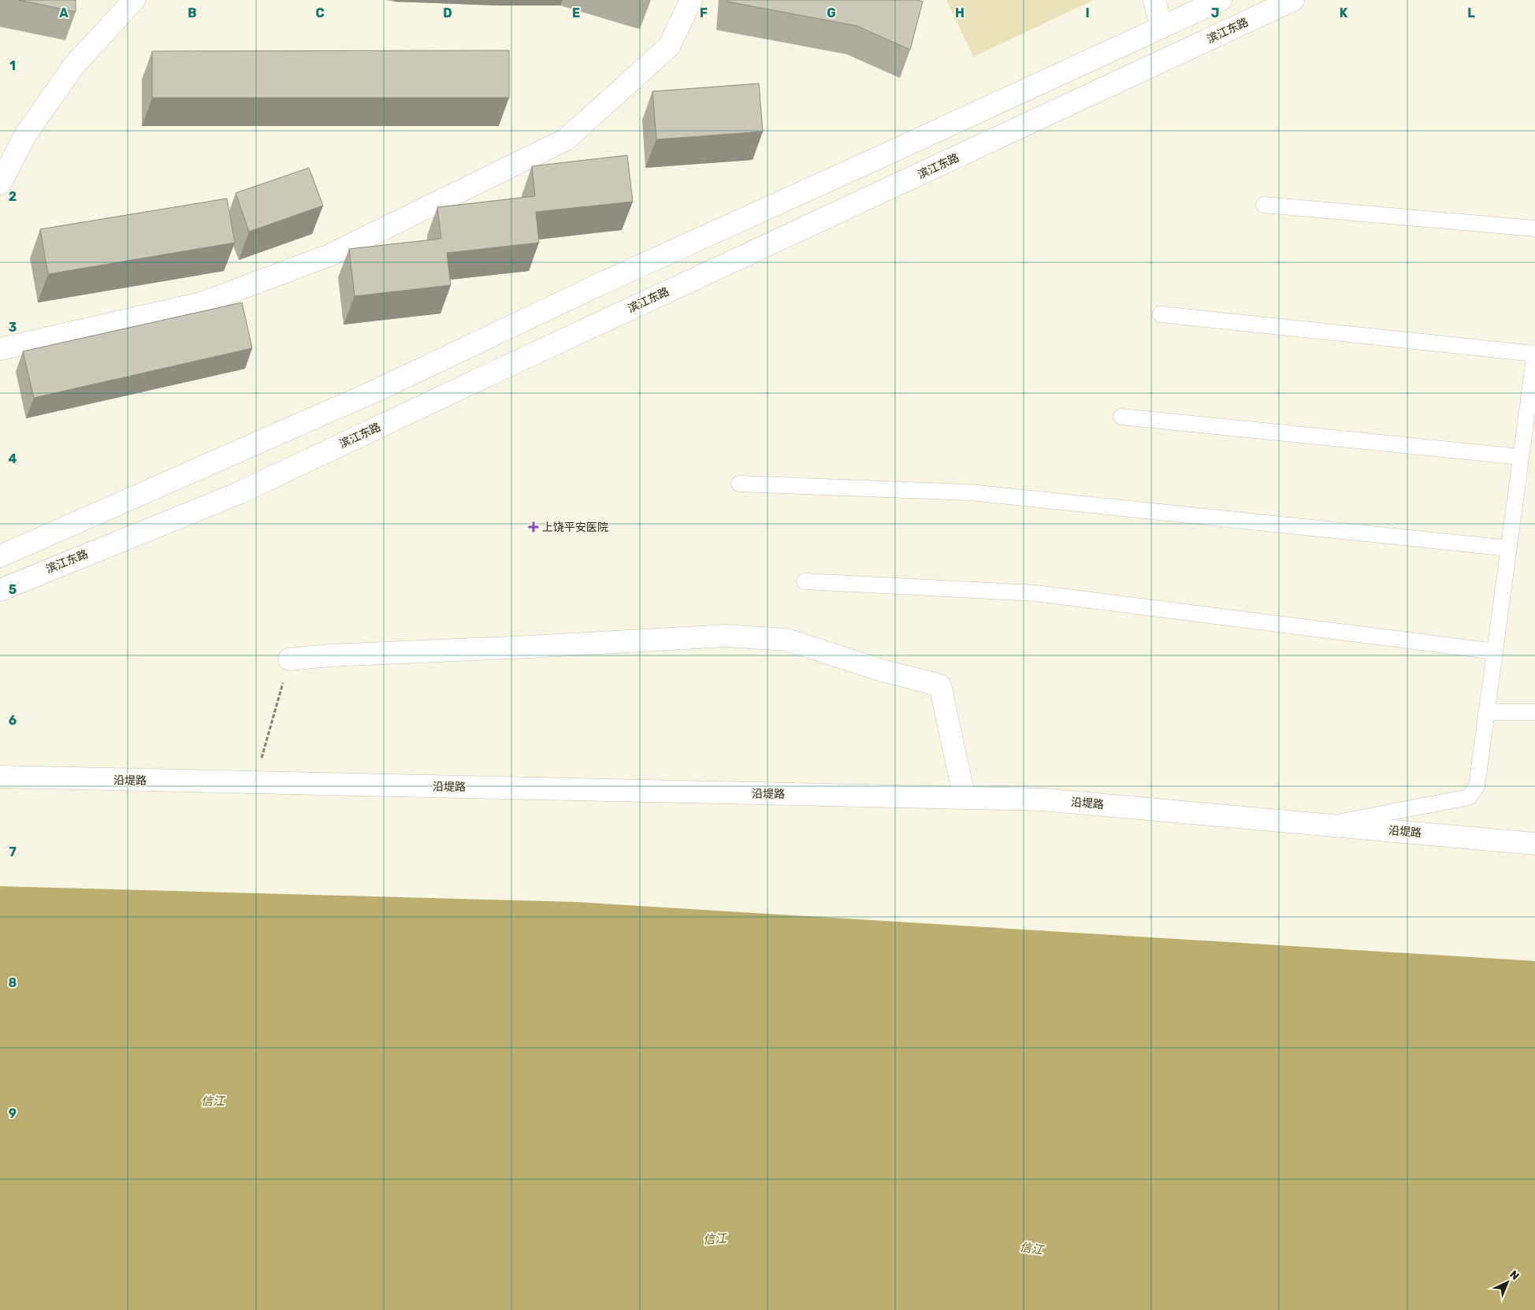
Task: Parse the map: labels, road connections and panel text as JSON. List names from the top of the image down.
{
  "streets": {
    "street": ["滨江东路", "沿堤路"]
  },
  "water": ["信江"],
  "places": {
    "health": ["上饶平安医院"]
  },
  "north": "top right",
  "grid": {
    "columns": [
      "A",
      "B",
      "C",
      "D",
      "E",
      "F",
      "G",
      "H",
      "I",
      "J",
      "K",
      "L"
    ],
    "rows": [
      "1",
      "2",
      "3",
      "4",
      "5",
      "6",
      "7",
      "8",
      "9"
    ]
  }
}
